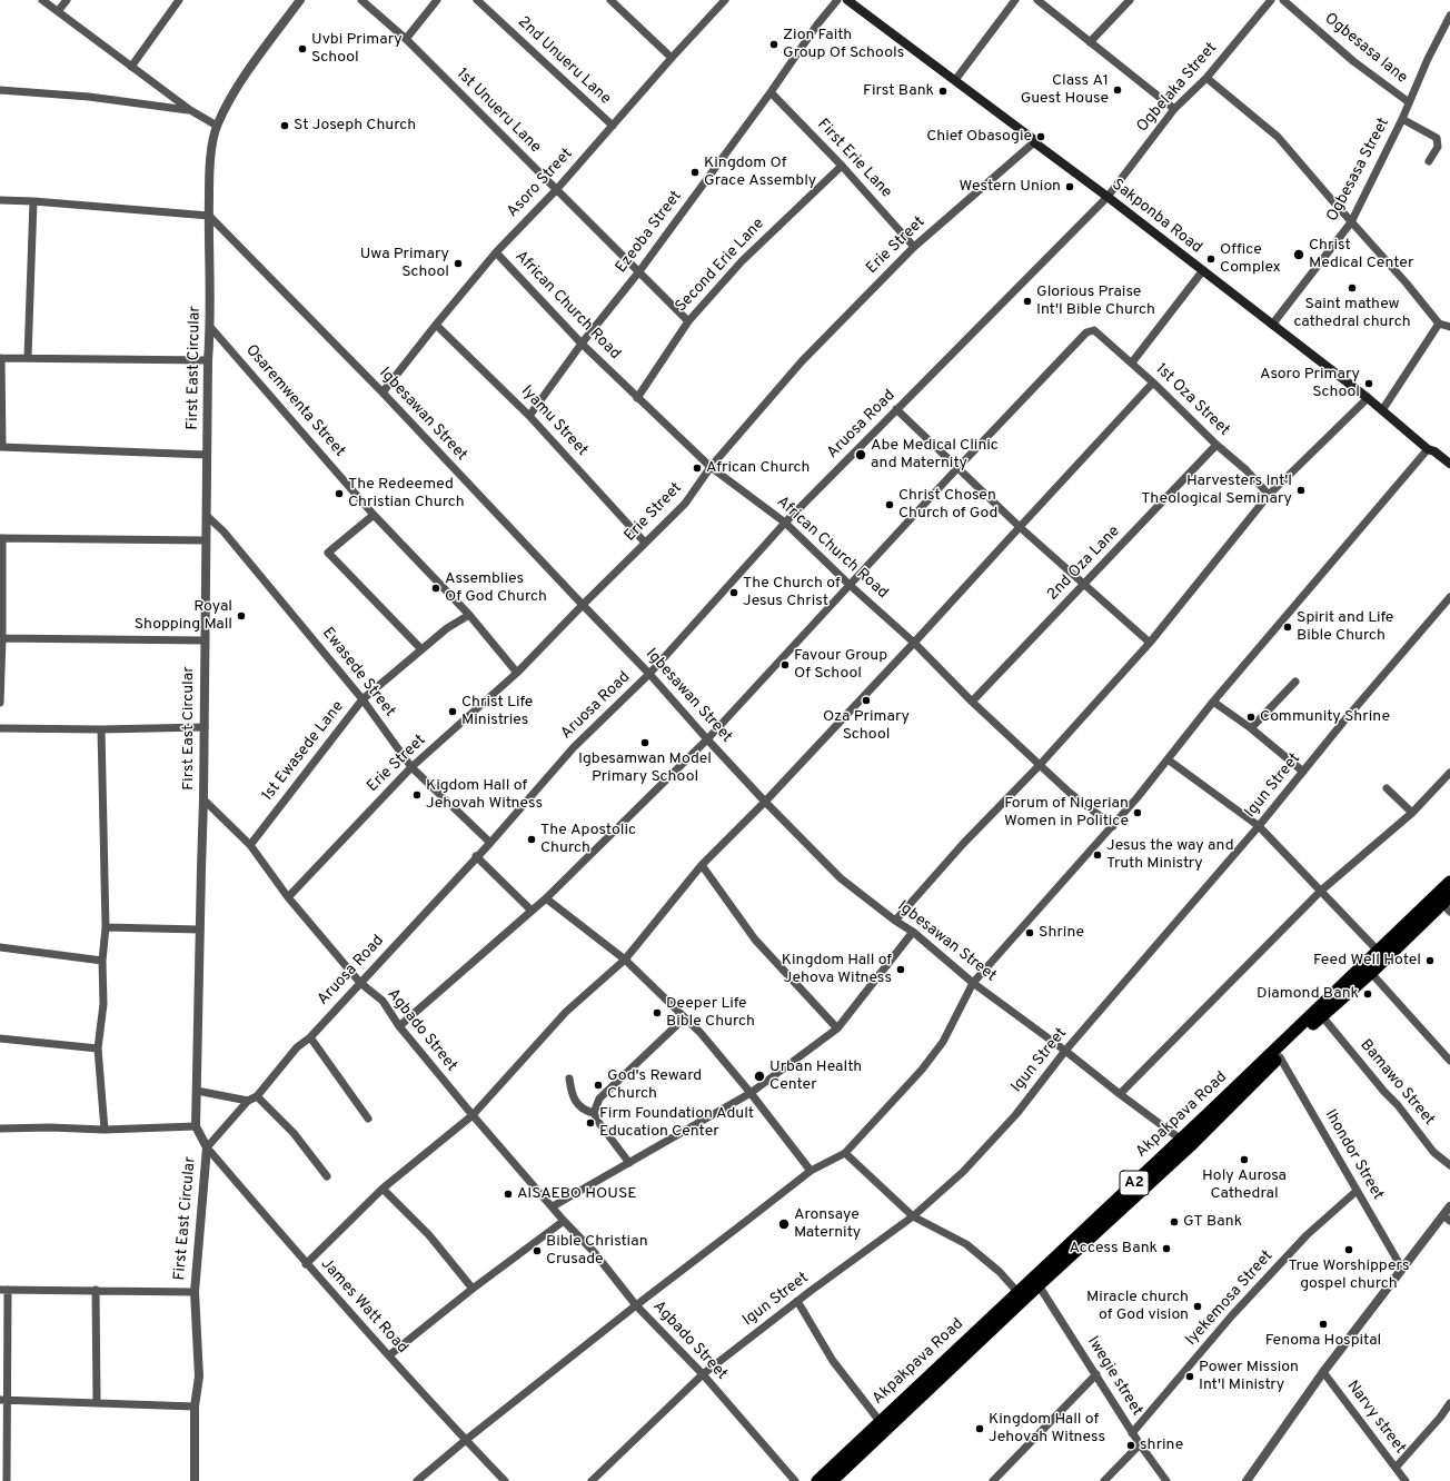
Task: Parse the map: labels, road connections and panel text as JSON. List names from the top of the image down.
{
  "streets": {
    "highway": ["Akpakpava Road", "A2"],
    "main road": ["Sakponba Road"],
    "street": [
      "Ogbesasa lane",
      "2nd Unueru Lane",
      "Ogbelaka Street",
      "1st Unueru Lane",
      "First Erie Lane",
      "Ogbesasa Street",
      "Asoro Street",
      "Ezeoba Street",
      "Erie Street",
      "Second Erie Lane",
      "African Church Road",
      "First East Circular",
      "1st Oza Street",
      "Osaremwenta Street",
      "Igbesawan Street",
      "Iyamu Street",
      "Aruosa Road",
      "2nd Oza Lane",
      "Ewasede Street",
      "1st Ewasede Lane",
      "Igun Street",
      "Agbado Street",
      "Bamawo Street",
      "Ihondor Street",
      "Iyekemosa Street",
      "James Watt Road",
      "Iwegie street",
      "Narvy street"
    ]
  },
  "crossings": [
    ["Ogbesasa lane", "Ogbesasa Street"],
    ["2nd Unueru Lane", "Asoro Street"],
    ["Ogbelaka Street", "Sakponba Road"],
    ["Ogbelaka Street", "Aruosa Road"],
    ["1st Unueru Lane", "Asoro Street"],
    ["1st Unueru Lane", "Ezeoba Street"],
    ["1st Unueru Lane", "Second Erie Lane"],
    ["First Erie Lane", "Ezeoba Street"],
    ["First Erie Lane", "Erie Street"],
    ["First Erie Lane", "Second Erie Lane"],
    ["Ogbesasa Street", "Sakponba Road"],
    ["Asoro Street", "African Church Road"],
    ["Asoro Street", "Igbesawan Street"],
    ["Asoro Street", "Iyamu Street"],
    ["Sakponba Road", "Erie Street"],
    ["Sakponba Road", "Aruosa Road"],
    ["Ezeoba Street", "African Church Road"],
    ["Ezeoba Street", "Iyamu Street"],
    ["Erie Street", "African Church Road"],
    ["Erie Street", "Osaremwenta Street"],
    ["Erie Street", "Igbesawan Street"],
    ["Erie Street", "Iyamu Street"],
    ["Erie Street", "Ewasede Street"],
    ["Erie Street", "Agbado Street"],
    ["Second Erie Lane", "African Church Road"],
    ["African Church Road", "Aruosa Road"],
    ["African Church Road", "2nd Oza Lane"],
    ["First East Circular", "Osaremwenta Street"],
    ["First East Circular", "Igbesawan Street"],
    ["First East Circular", "Aruosa Road"],
    ["First East Circular", "Ewasede Street"],
    ["First East Circular", "Agbado Street"],
    ["First East Circular", "James Watt Road"],
    ["1st Oza Street", "2nd Oza Lane"],
    ["Osaremwenta Street", "1st Ewasede Lane"],
    ["Igbesawan Street", "Aruosa Road"],
    ["Igbesawan Street", "Igun Street"],
    ["Igbesawan Street", "Akpakpava Road"],
    ["Aruosa Road", "Ewasede Street"],
    ["Aruosa Road", "Agbado Street"],
    ["Aruosa Road", "James Watt Road"],
    ["Ewasede Street", "1st Ewasede Lane"],
    ["1st Ewasede Lane", "Agbado Street"],
    ["Igun Street", "Agbado Street"],
    ["Bamawo Street", "Akpakpava Road"],
    ["Akpakpava Road", "Ihondor Street"],
    ["Akpakpava Road", "Iwegie street"],
    ["Ihondor Street", "Iyekemosa Street"],
    ["Iyekemosa Street", "Iwegie street"]
  ],
  "places": [
    "Zion Faith Group Of Schools",
    "Uvbi Primary School",
    "Class A1 Guest House",
    "First Bank",
    "St Joseph Church",
    "Chief Obasogie",
    "Kingdom Of Grace Assembly",
    "Western Union",
    "Christ Medical Center",
    "Office Complex",
    "Uwa Primary School",
    "Saint mathew cathedral church",
    "Glorious Praise Int'l Bible Church",
    "Asoro Primary School",
    "Abe Medical Clinic and Maternity",
    "African Church",
    "Harvesters Int'l Theological Seminary",
    "The Redeemed Christian Church",
    "Christ Chosen Church of God",
    "Assemblies Of God Church",
    "The Church of Jesus Christ",
    "Royal Shopping Mall",
    "Spirit and Life Bible Church",
    "Favour Group Of School",
    "Oza Primary School",
    "Christ Life Ministries",
    "Community Shrine",
    "Igbesamwan Model Primary School",
    "Kigdom Hall of Jehovah Witness",
    "Forum of Nigerian Women in Politice",
    "The Apostolic Church",
    "Jesus the way and Truth Ministry",
    "Shrine",
    "Feed Well Hotel",
    "Kingdom Hall of Jehova Witness",
    "Diamond Bank",
    "Deeper Life Bible Church",
    "Urban Health Center",
    "God's Reward Church",
    "Firm Foundation Adult Education Center",
    "Holy Aurosa Cathedral",
    "AISAEBO HOUSE",
    "GT Bank",
    "Aronsaye Maternity",
    "Access Bank",
    "True Worshippers gospel church",
    "Bible Christian Crusade",
    "Miracle church of God vision",
    "Fenoma Hospital",
    "Power Mission Int'l Ministry",
    "Kingdom Hall of Jehovah Witness",
    "shrine"
  ]
}
